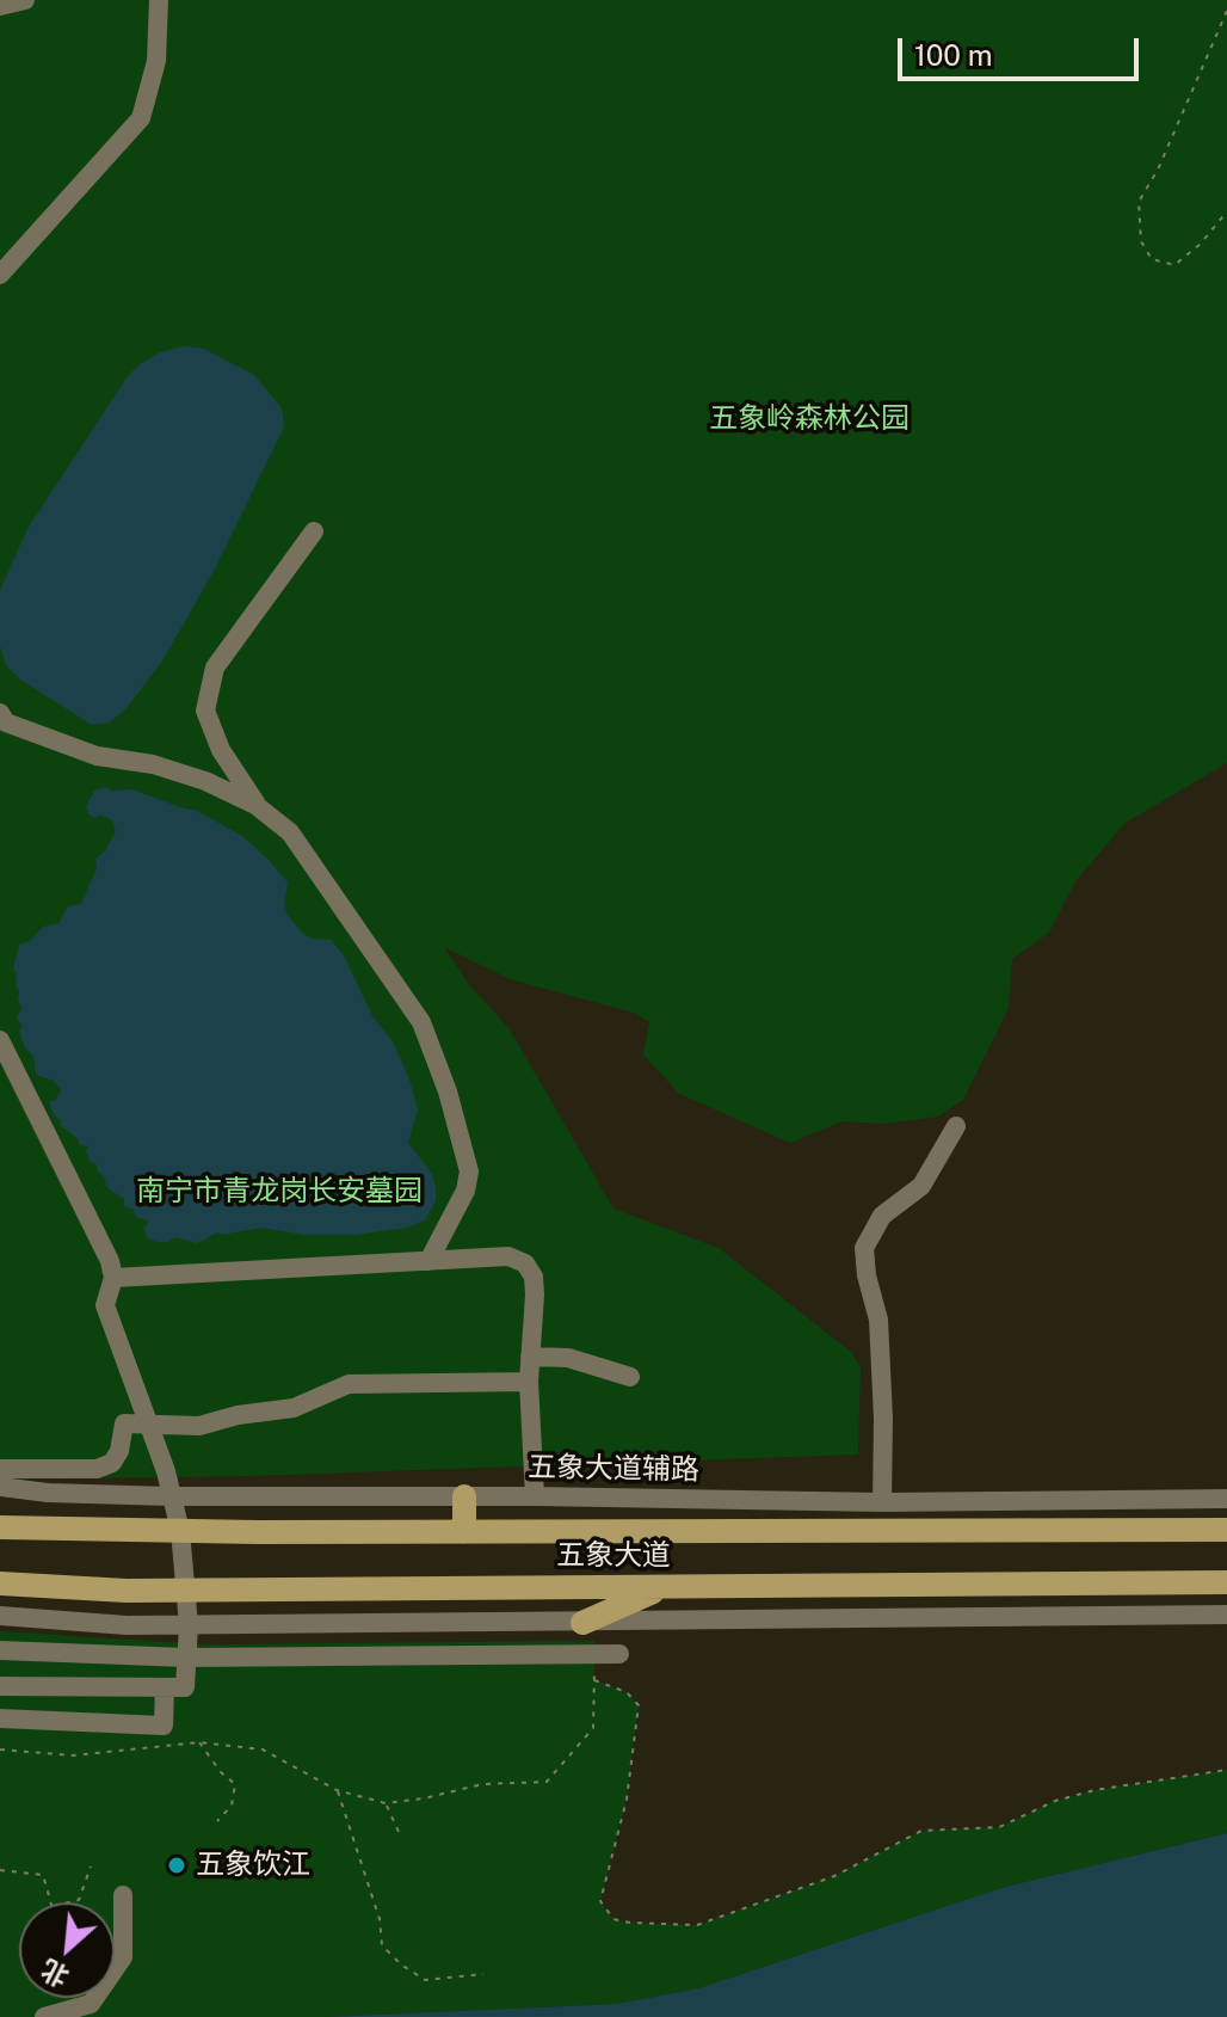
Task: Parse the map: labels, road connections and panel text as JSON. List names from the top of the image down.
{
  "streets": {
    "main road": ["五象大道"],
    "street": ["五象大道辅路"]
  },
  "parks": ["五象岭森林公园", "南宁市青龙岗长安墓园"],
  "places": ["五象饮江"],
  "scale_bar": "100 m",
  "north": "bottom left"
}
